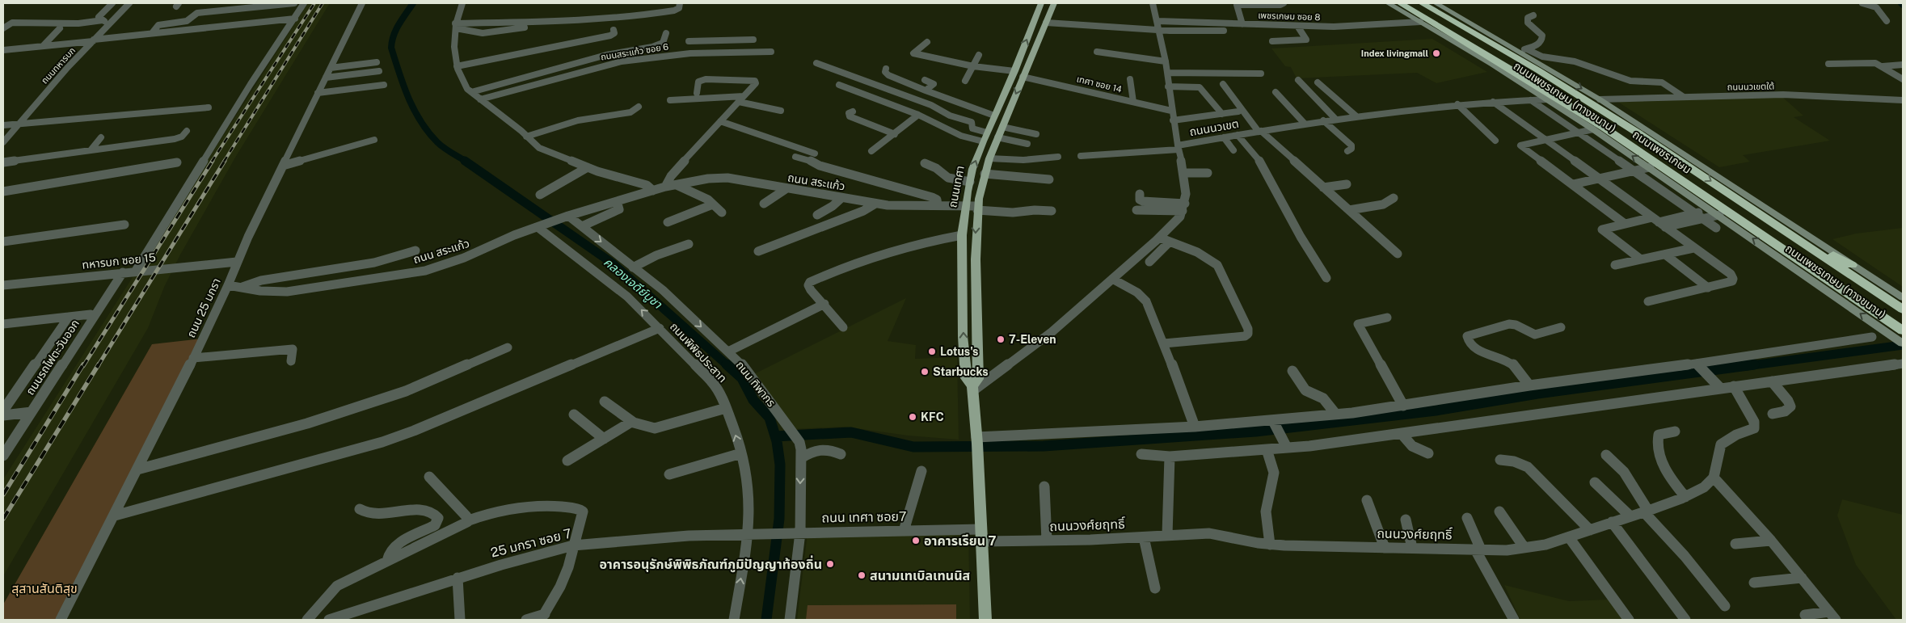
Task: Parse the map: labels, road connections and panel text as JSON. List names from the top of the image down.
{
  "streets": {
    "highway": ["ถนนเพชรเกษม"],
    "main road": ["ถนนเพชรเกษม (ทางขนาน)", "ถนนเทศา"],
    "street": [
      "เพชรเกษม ซอย 8",
      "ถนนสระแก้ว ซอย 6",
      "ถนนทหารบก",
      "เทศา ซอย 14",
      "ถนนนวเขตใต้",
      "ถนนนวเขต",
      "ถนน สระแก้ว",
      "ทหารบก ซอย 15",
      "ถนน 25 มกรา",
      "ถนนพิพิธประสาท",
      "ถนนรถไฟตะวันออก",
      "ถนน ทิพากร",
      "ถนน เทศา ซอย7",
      "ถนนวงศ์ยฤทธิ์",
      "25 มกรา ซอย 7"
    ]
  },
  "crossings": [
    ["เพชรเกษม ซอย 8", "ถนนเพชรเกษม (ทางขนาน)"],
    ["เทศา ซอย 14", "ถนนเทศา"],
    ["ถนนนวเขตใต้", "ถนนเพชรเกษม (ทางขนาน)"],
    ["ถนนเพชรเกษม (ทางขนาน)", "ถนนนวเขต"],
    ["ถนนเพชรเกษม (ทางขนาน)", "ถนนเพชรเกษม"],
    ["ถนน สระแก้ว", "ถนนเทศา"],
    ["ถนน สระแก้ว", "ถนน 25 มกรา"],
    ["ถนน สระแก้ว", "ถนนพิพิธประสาท"],
    ["ถนน สระแก้ว", "ถนน ทิพากร"],
    ["ถนนเทศา", "ถนน เทศา ซอย7"],
    ["ถนนเทศา", "ถนนวงศ์ยฤทธิ์"],
    ["ทหารบก ซอย 15", "ถนน 25 มกรา"],
    ["ทหารบก ซอย 15", "ถนนรถไฟตะวันออก"],
    ["ถนนพิพิธประสาท", "ถนน เทศา ซอย7"],
    ["ถนนพิพิธประสาท", "25 มกรา ซอย 7"],
    ["ถนน ทิพากร", "ถนน เทศา ซอย7"],
    ["ถนน เทศา ซอย7", "ถนนวงศ์ยฤทธิ์"],
    ["ถนน เทศา ซอย7", "25 มกรา ซอย 7"]
  ],
  "one_way": ["ถนนพิพิธประสาท", "ถนน ทิพากร"],
  "water": ["คลองเจดีย์บูชา"],
  "parks": ["สุสานสันติสุข"],
  "places": [
    "Index livingmall",
    "7-Eleven",
    "Lotus's",
    "Starbucks",
    "KFC",
    "อาคารเรียน 7",
    "อาคารอนุรักษ์พิพิธภัณฑ์ภูมิปัญญาท้องถิ่น",
    "สนามเทเบิลเทนนิส"
  ]
}
